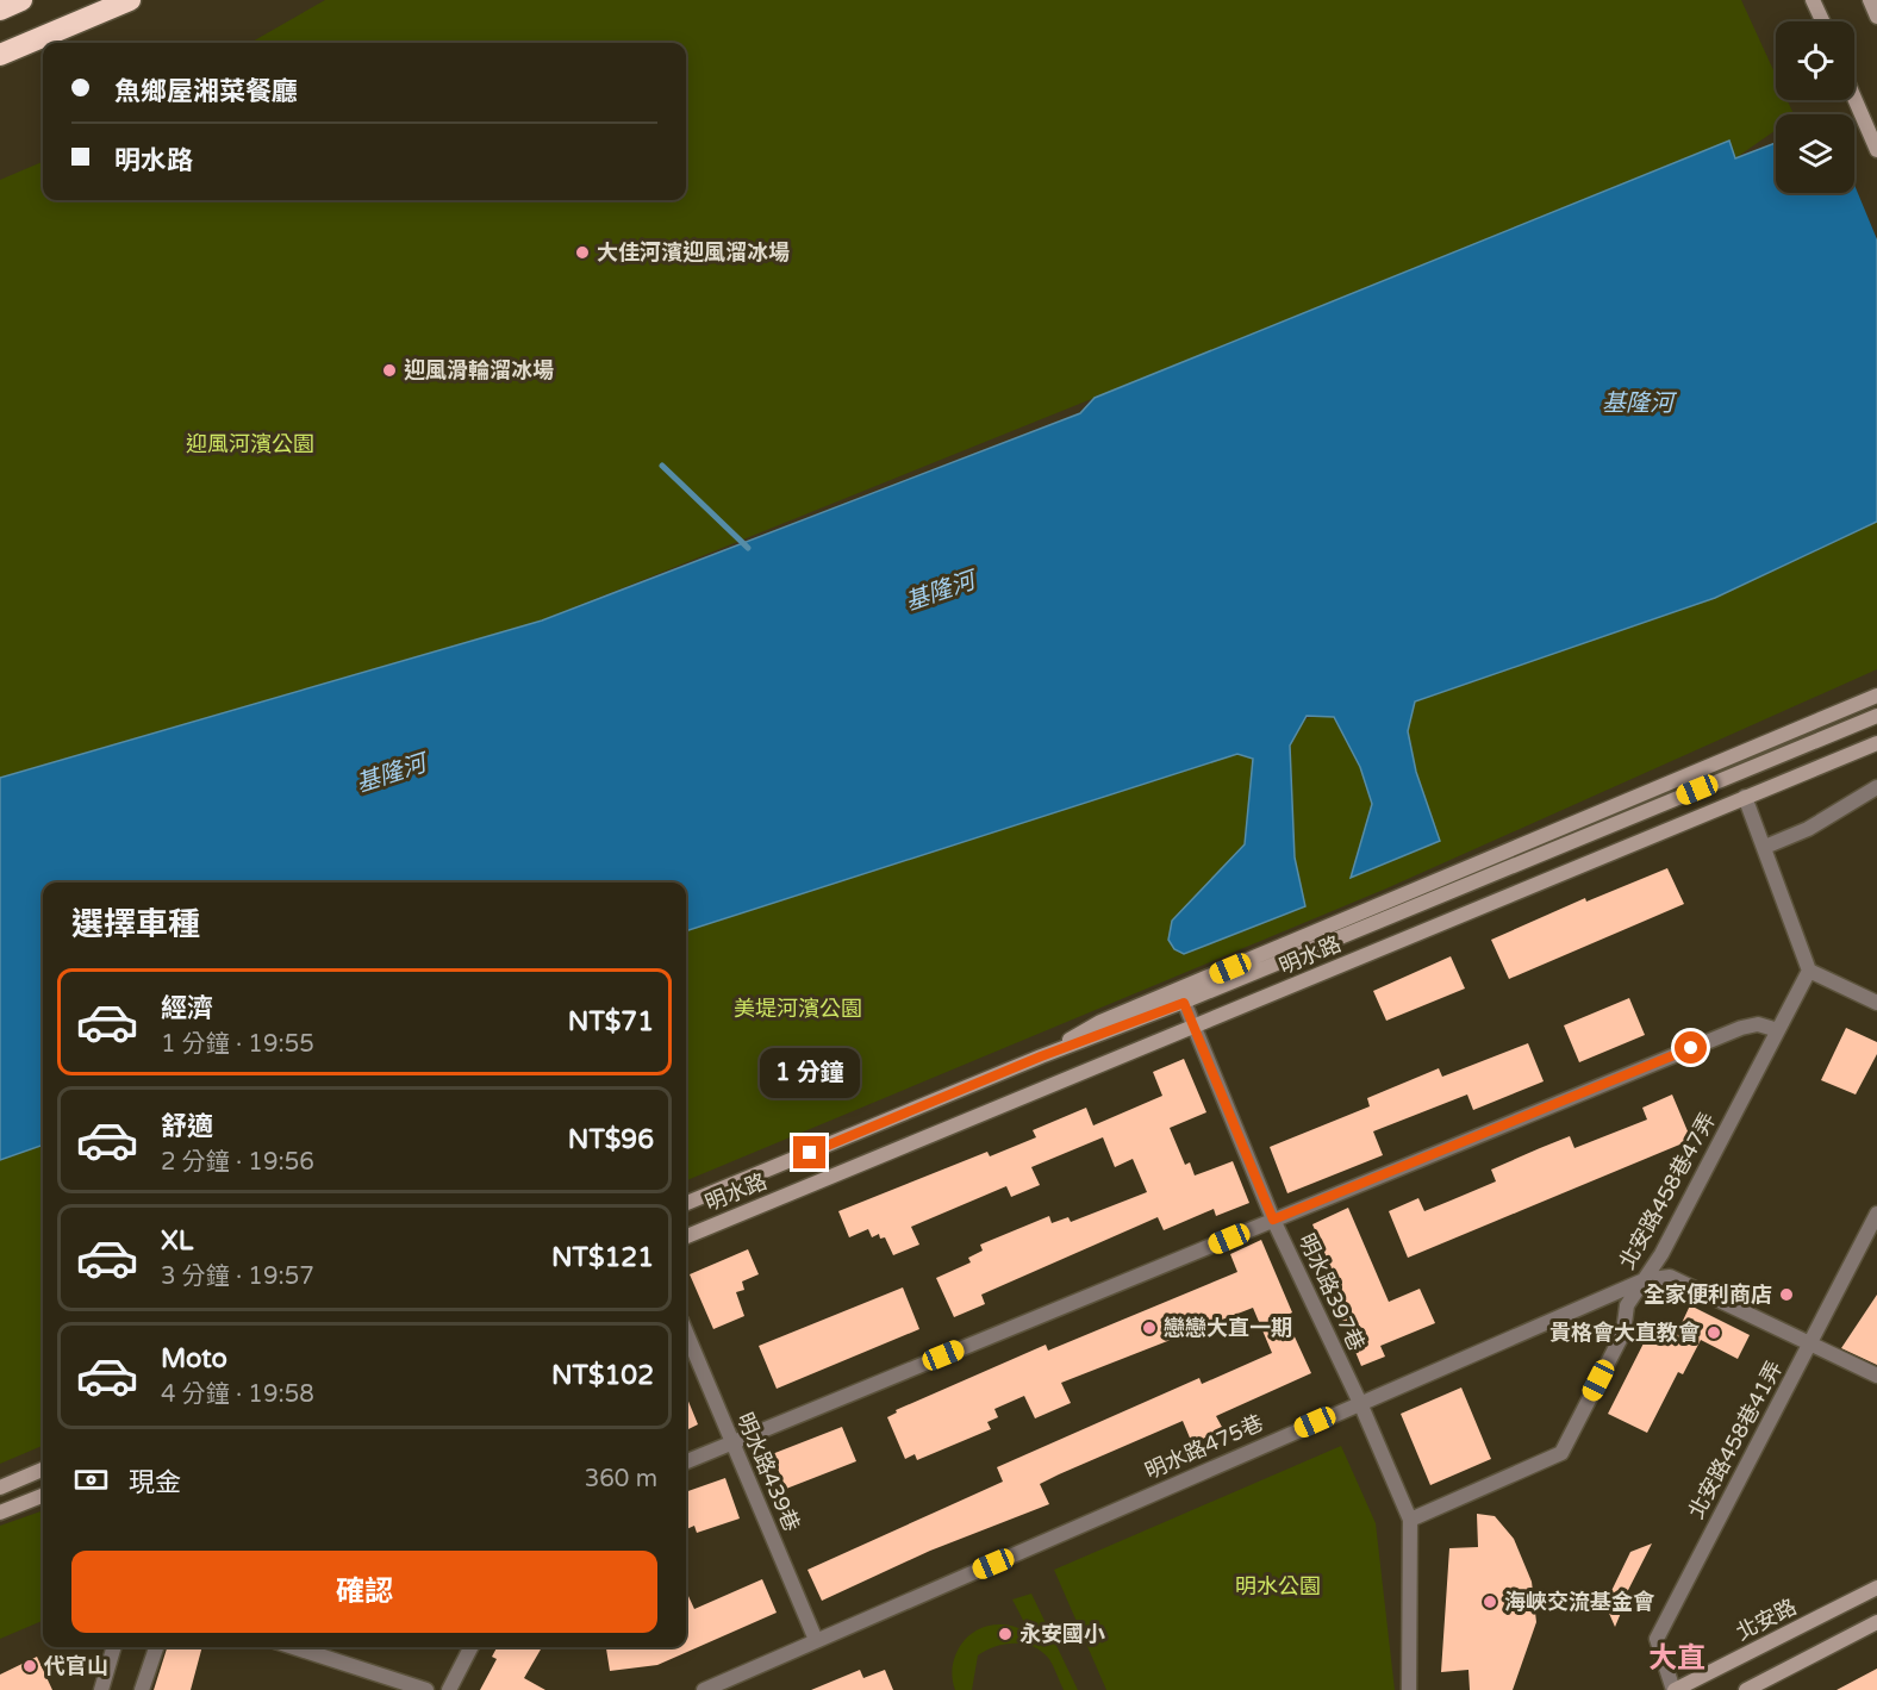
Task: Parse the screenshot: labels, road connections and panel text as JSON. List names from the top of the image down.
{
  "streets": {
    "main road": ["明水路", "北安路"],
    "street": [
      "北安路458巷47弄",
      "明水路397巷",
      "北安路458巷41弄",
      "明水路475巷",
      "明水路439巷"
    ]
  },
  "crossings": [
    ["明水路", "明水路397巷"],
    ["北安路458巷47弄", "明水路397巷"],
    ["北安路458巷47弄", "明水路475巷"],
    ["明水路397巷", "明水路475巷"],
    ["北安路458巷41弄", "明水路475巷"],
    ["北安路458巷41弄", "北安路"],
    ["明水路475巷", "明水路439巷"]
  ],
  "districts": ["大直"],
  "water": ["基隆河"],
  "parks": ["迎風河濱公園", "美堤河濱公園", "明水公園"],
  "places": [
    "大佳河濱迎風溜冰場",
    "迎風滑輪溜冰場",
    "全家便利商店",
    "戀戀大直一期",
    "貴格會大直教會",
    "海峽交流基金會",
    "永安國小",
    "代官山"
  ],
  "page": {
    "banner": ["魚鄉屋湘菜餐廳", "明水路"],
    "heading": "選擇車種",
    "list": [
      {
        "name": "經濟",
        "note": "1 分鐘 · 19:55",
        "value": "NT$71"
      },
      {
        "name": "舒適",
        "note": "2 分鐘 · 19:56",
        "value": "NT$96"
      },
      {
        "name": "XL",
        "note": "3 分鐘 · 19:57",
        "value": "NT$121"
      },
      {
        "name": "Moto",
        "note": "4 分鐘 · 19:58",
        "value": "NT$102"
      }
    ],
    "bubble": "1 分鐘",
    "pay": ["現金", "360 m"],
    "buttons": "確認"
  }
}
